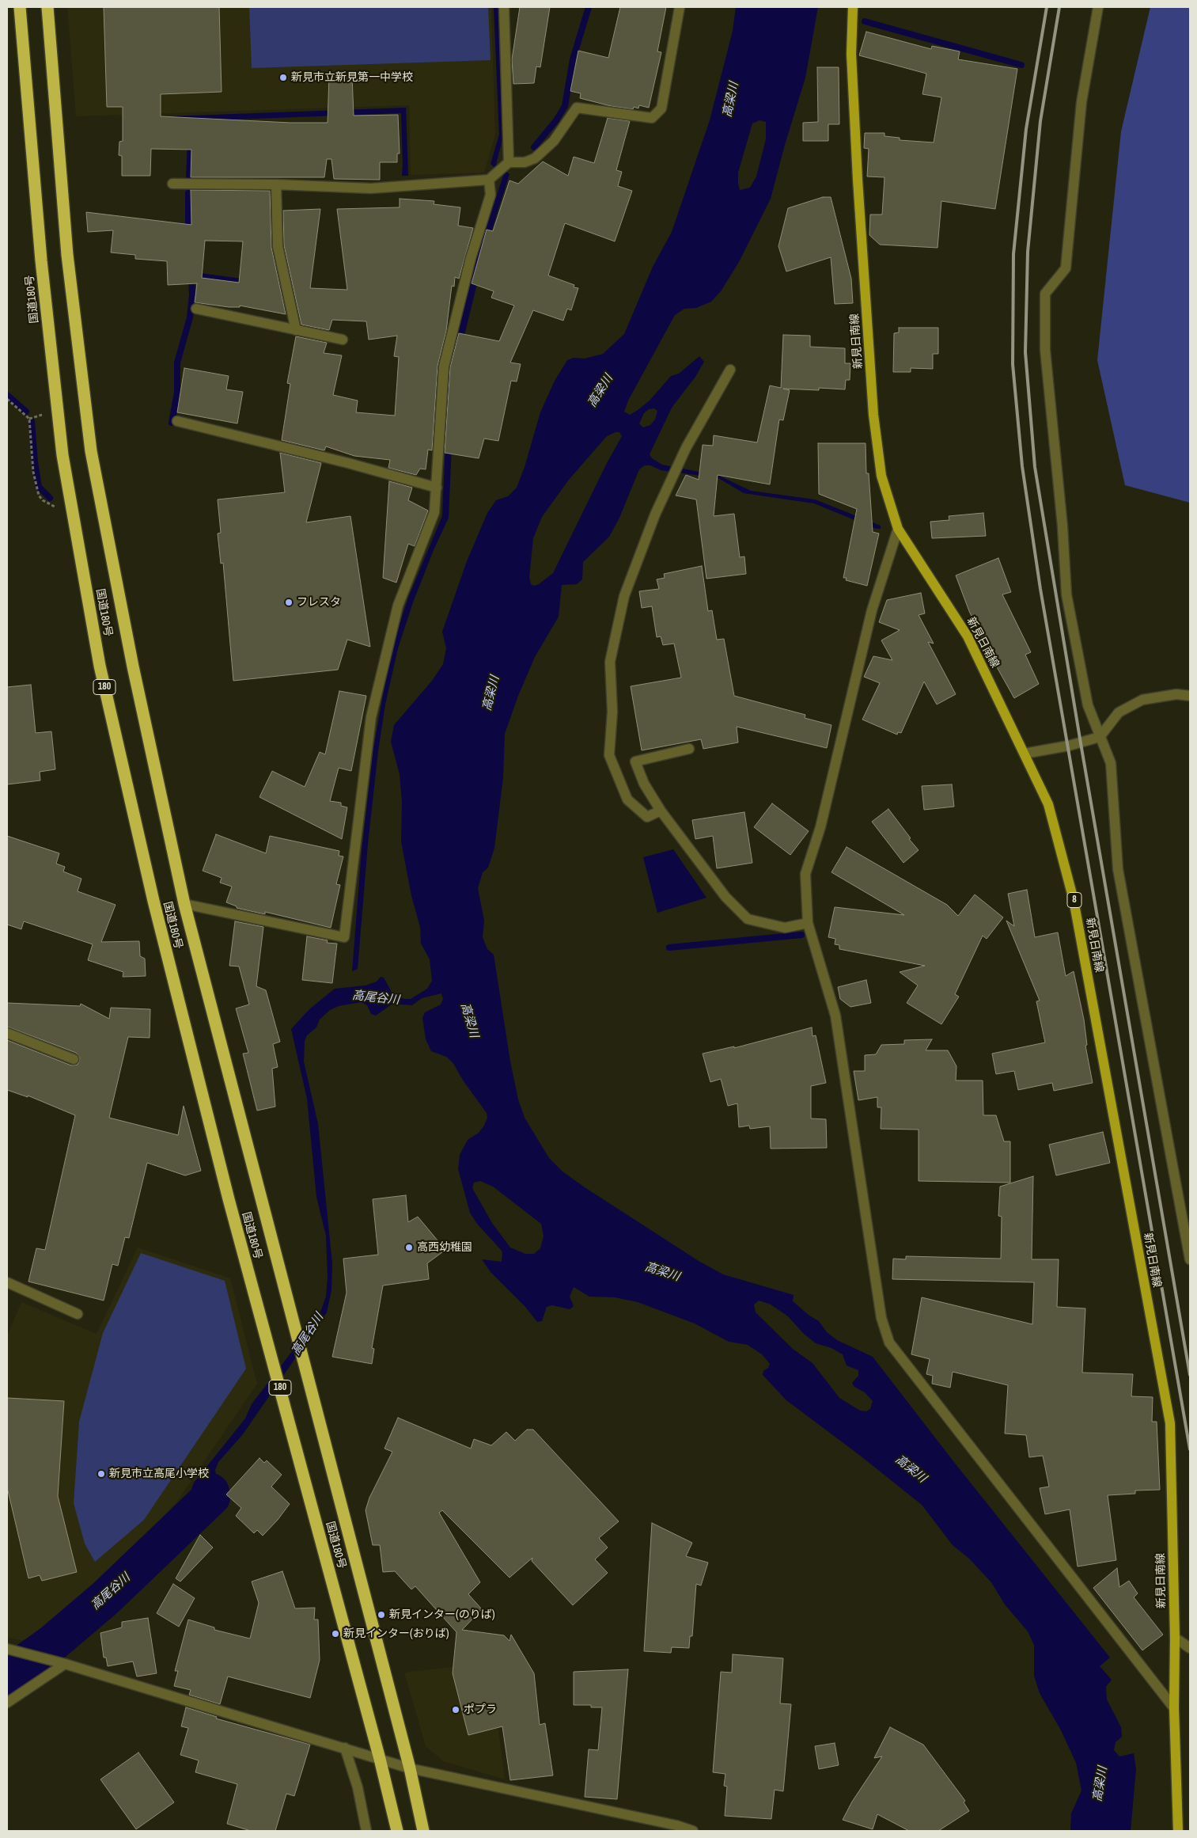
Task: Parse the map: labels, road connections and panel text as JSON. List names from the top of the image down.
{
  "streets": {
    "highway": ["国道180号", "180"],
    "main road": ["新見日南線", "8"]
  },
  "water": ["高梁川", "高尾谷川"],
  "places": [
    "新見市立新見第一中学校",
    "フレスタ",
    "高西幼稚園",
    "新見市立高尾小学校",
    "新見インター(のりば)",
    "新見インター(おりば)",
    "ポプラ"
  ]
}
